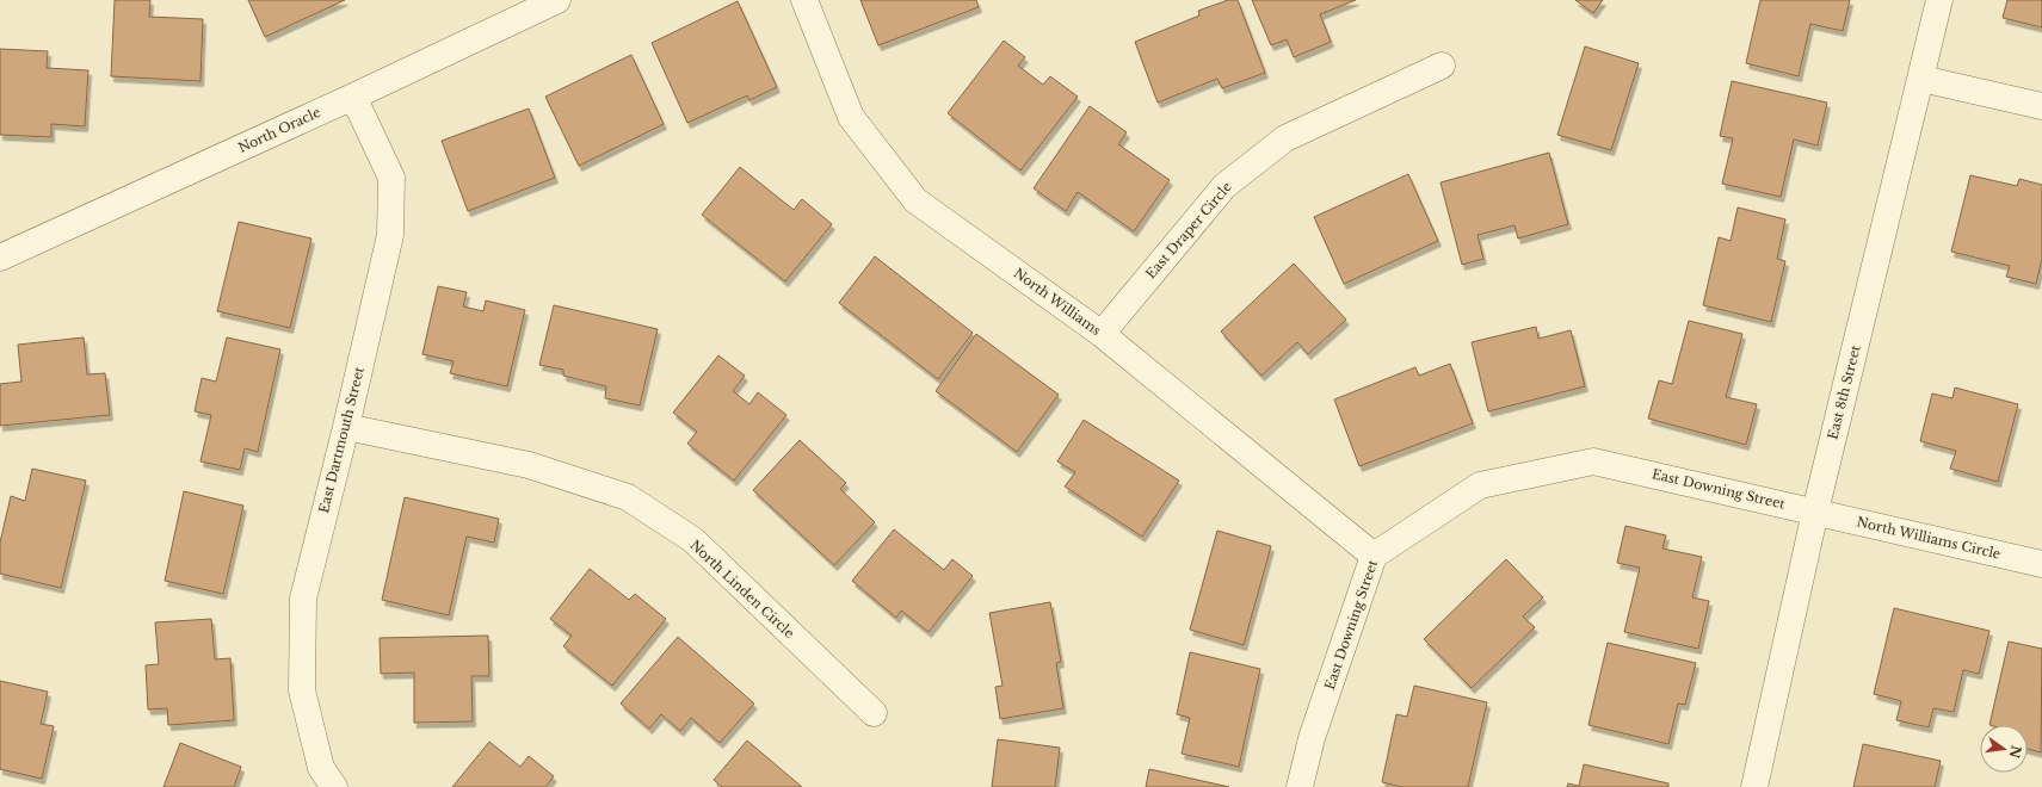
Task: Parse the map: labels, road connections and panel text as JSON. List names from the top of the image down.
{
  "streets": {
    "street": [
      "North Oracle",
      "East Draper Circle",
      "North Williams",
      "East 8th Street",
      "East Dartmouth Street",
      "East Downing Street",
      "North Williams Circle",
      "North Linden Circle"
    ]
  },
  "crossings": [
    ["North Oracle", "East Dartmouth Street"],
    ["East Draper Circle", "North Williams"],
    ["North Williams", "East Downing Street"],
    ["East 8th Street", "East Downing Street"],
    ["East 8th Street", "North Williams Circle"],
    ["East Dartmouth Street", "North Linden Circle"],
    ["East Downing Street", "North Williams Circle"]
  ],
  "north": "right"
}
